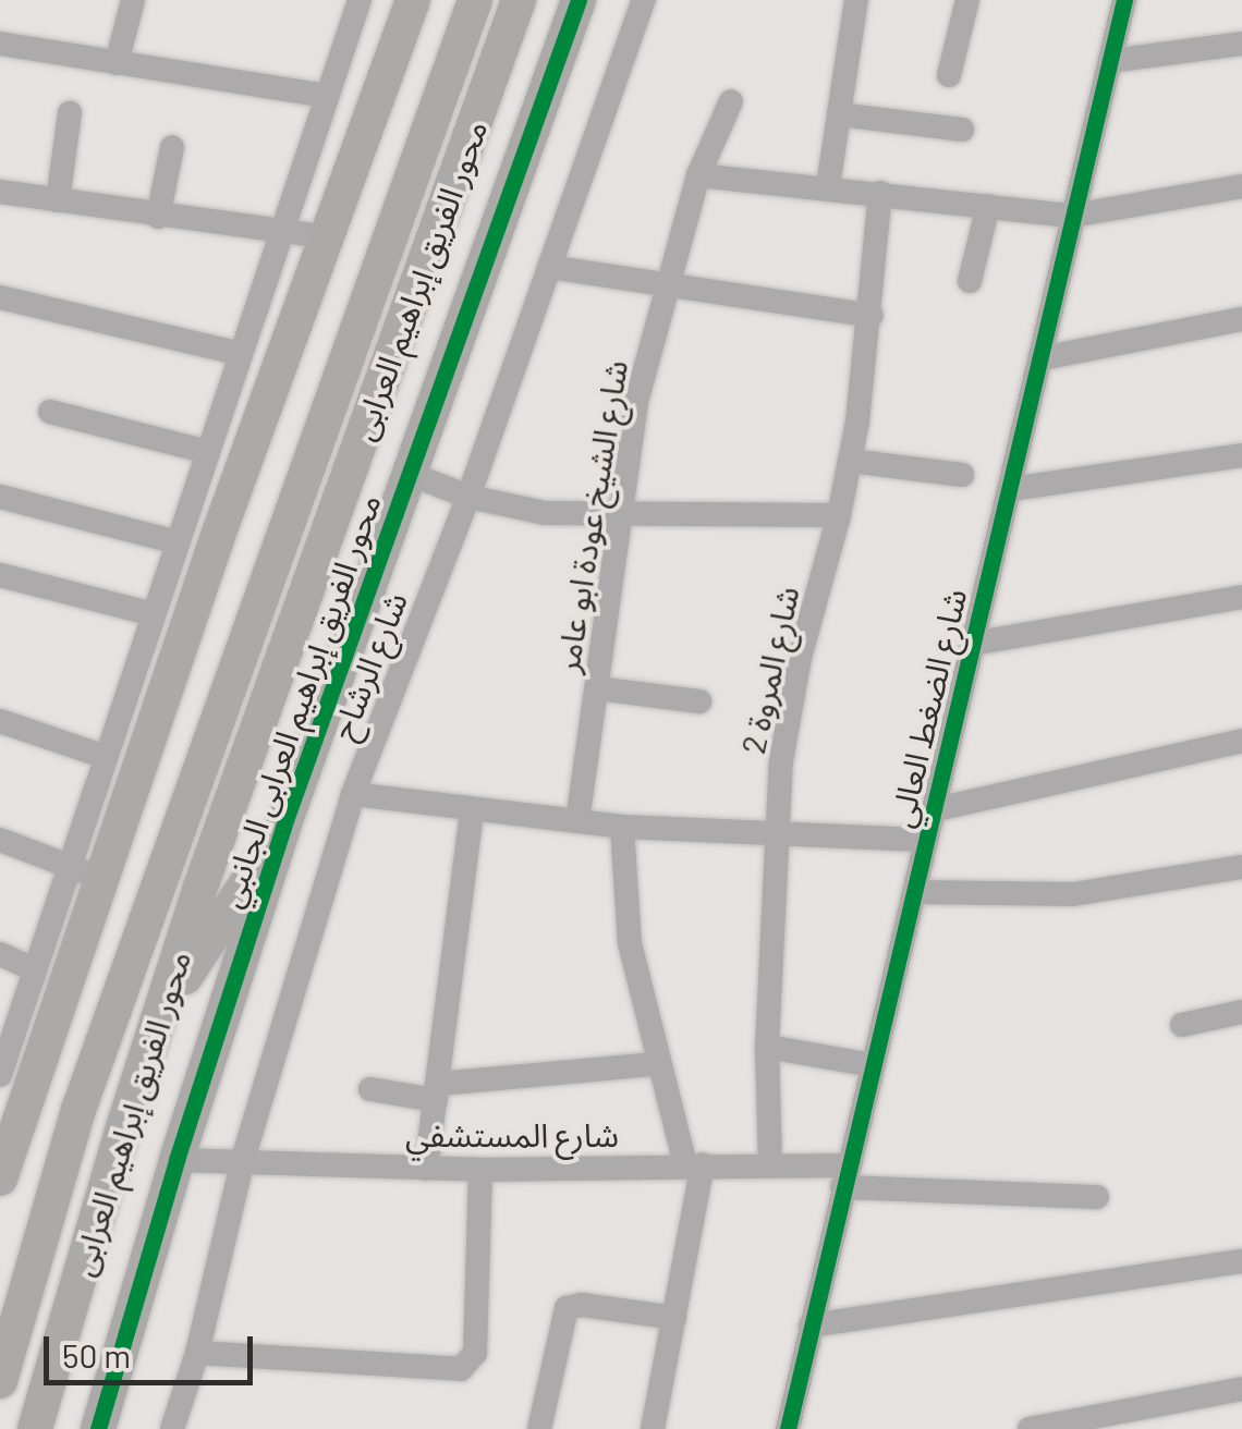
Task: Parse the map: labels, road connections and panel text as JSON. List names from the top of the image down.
{
  "streets": {
    "main road": ["محور الفريق إبراهيم العرابى", "محور الفريق إبراهيم العرابى الجانبي"],
    "street": [
      "شارع الشيخ عودة ابو عامر",
      "شارع الرشاح",
      "شارع المروة 2",
      "شارع الضغط العالي",
      "شارع المستشفي"
    ]
  },
  "crossings": [
    ["شارع الرشاح", "شارع المستشفي"],
    ["شارع المروة 2", "شارع المستشفي"],
    ["محور الفريق إبراهيم العرابى الجانبي", "شارع المستشفي"],
    ["شارع الضغط العالي", "شارع المستشفي"]
  ],
  "scale_bar": "50 m"
}
